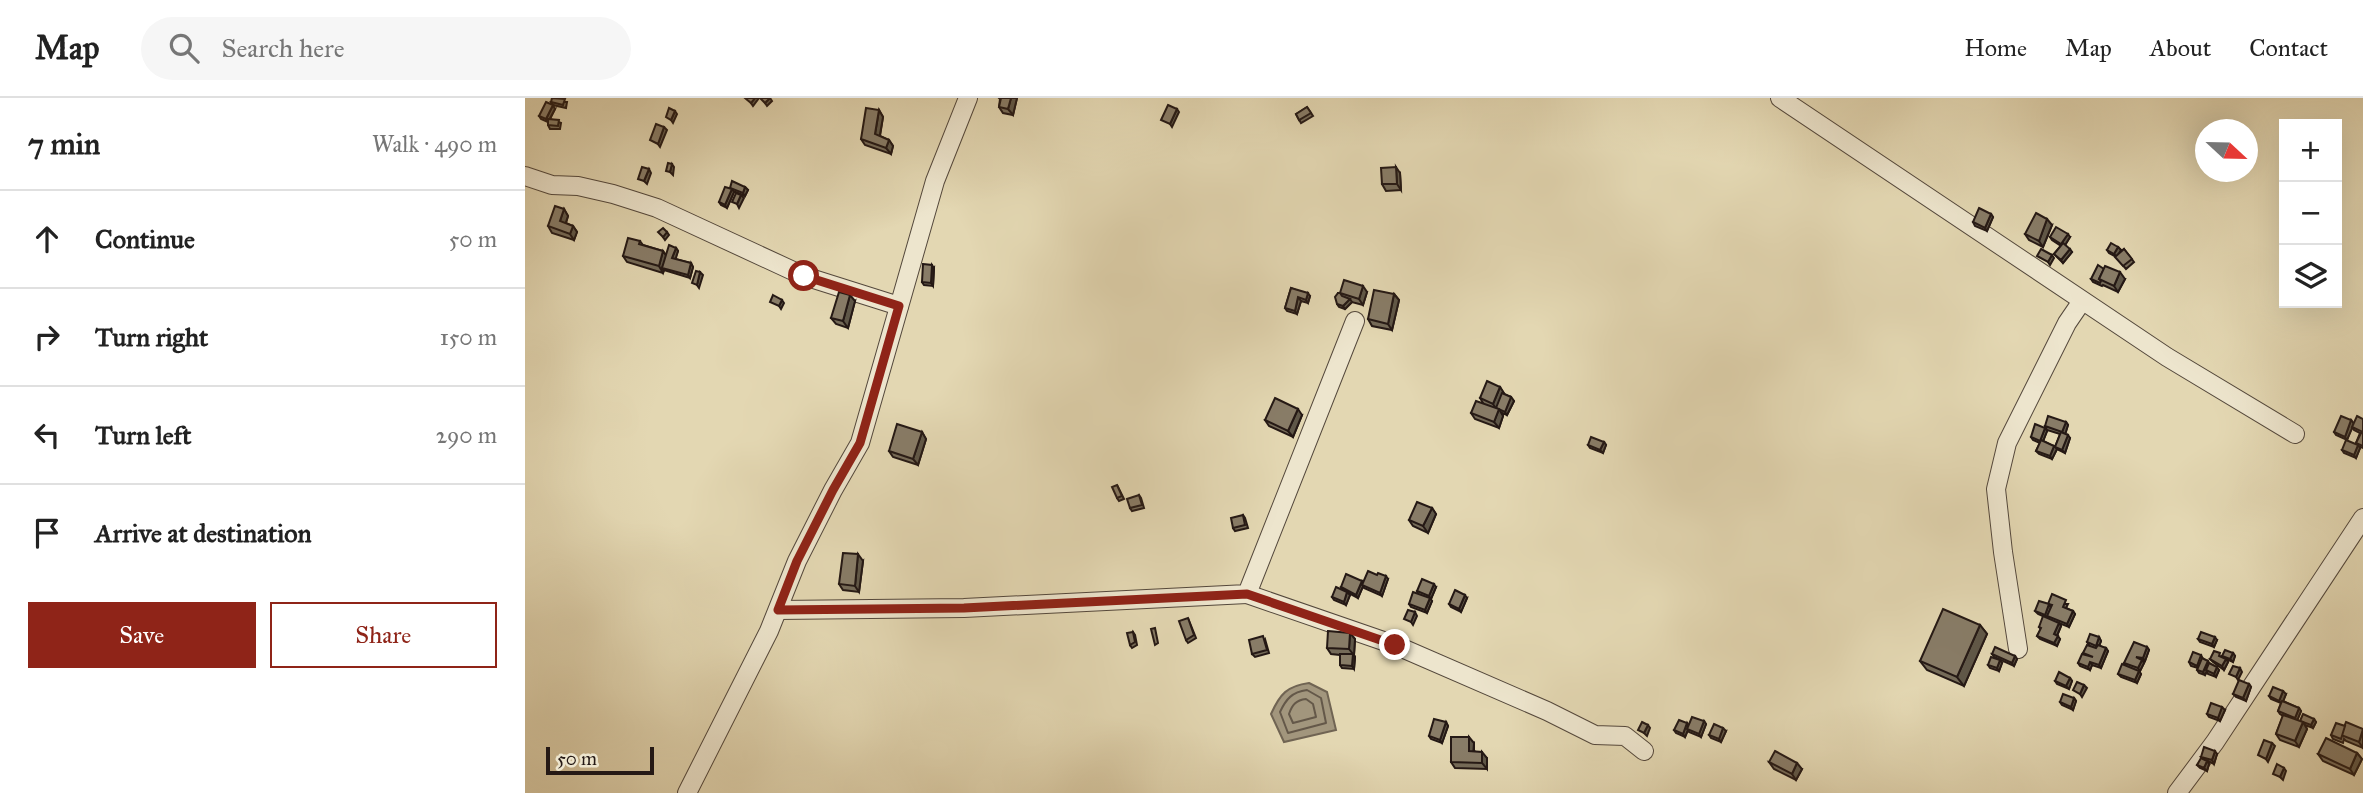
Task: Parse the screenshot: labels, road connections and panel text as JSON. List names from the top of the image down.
{
  "scale_bar": "50 m",
  "north": "right",
  "page": {
    "header": "Map",
    "search": "Search here",
    "nav": [
      "Home",
      "Map",
      "About",
      "Contact"
    ],
    "heading": ["7 min", "Walk · 490 m"],
    "map_buttons": ["+", "−"],
    "list": [
      ["Continue", "50 m"],
      ["Turn right", "150 m"],
      ["Turn left", "290 m"],
      "Arrive at destination"
    ],
    "buttons": ["Save", "Share"],
    "scale": "50 m"
  }
}
